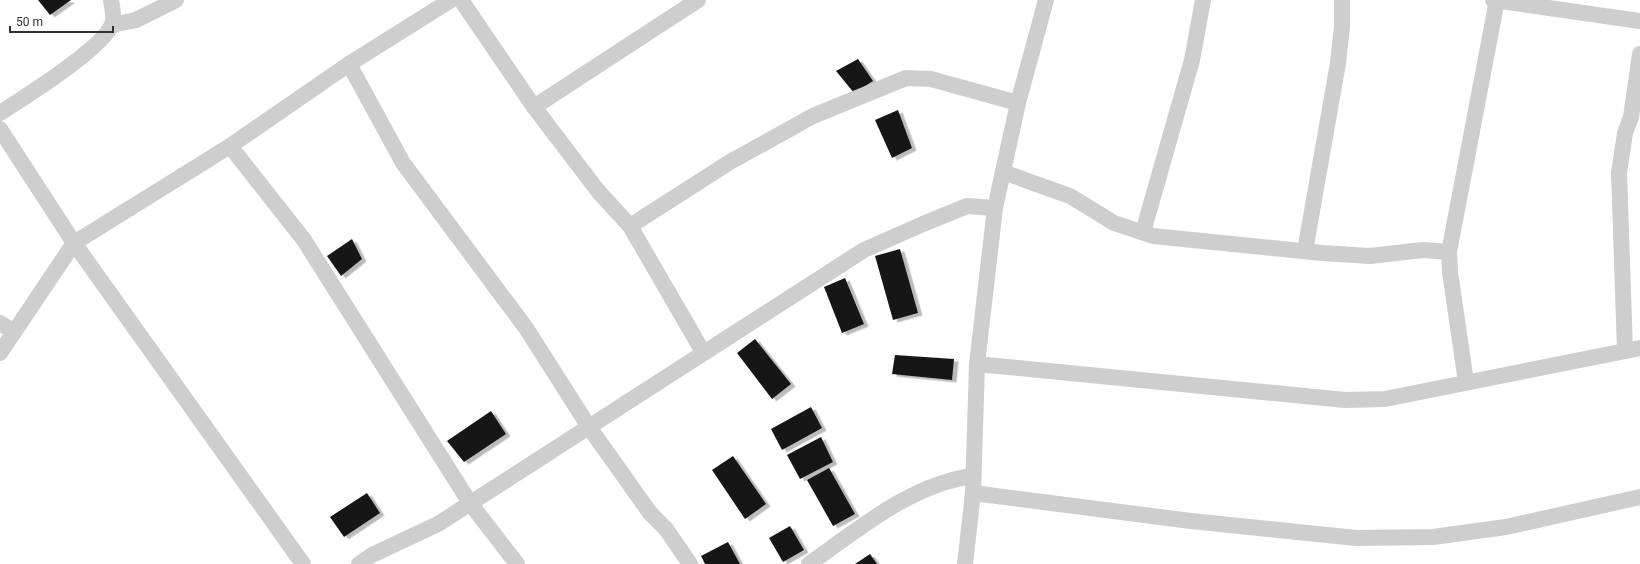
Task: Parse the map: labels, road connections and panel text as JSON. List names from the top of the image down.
{
  "scale_bar": "50 m"
}
